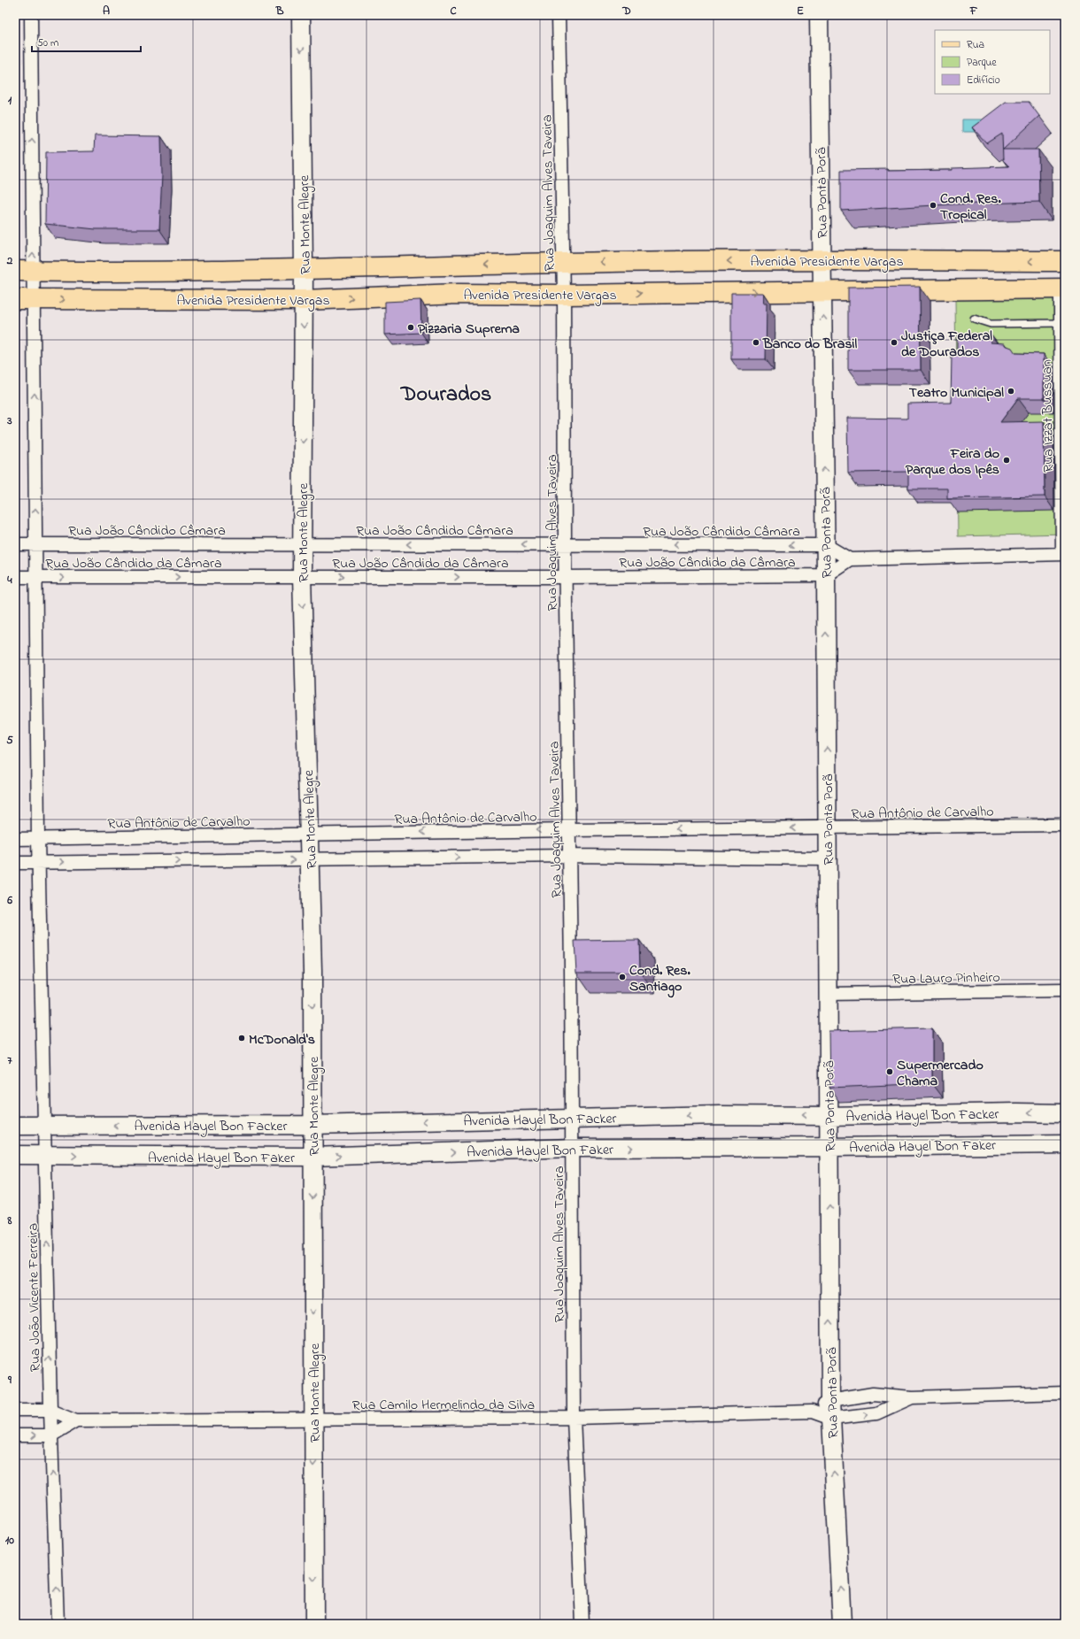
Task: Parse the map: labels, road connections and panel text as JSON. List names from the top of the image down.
{
  "streets": {
    "main road": ["Avenida Presidente Vargas"],
    "street": [
      "Rua Joaquim Alves Taveira",
      "Rua Ponta Porã",
      "Rua Monte Alegre",
      "Rua Izzat Bussuan",
      "Rua João Cândido Câmara",
      "Rua João Cândido da Câmara",
      "Rua Antônio de Carvalho",
      "Rua Lauro Pinheiro",
      "Avenida Hayel Bon Facker",
      "Avenida Hayel Bon Faker",
      "Rua João Vicente Ferreira",
      "Rua Camilo Hermelindo da Silva"
    ]
  },
  "crossings": [
    ["Rua Joaquim Alves Taveira", "Avenida Presidente Vargas"],
    ["Rua Joaquim Alves Taveira", "Rua João Cândido Câmara"],
    ["Rua Joaquim Alves Taveira", "Rua João Cândido da Câmara"],
    ["Rua Joaquim Alves Taveira", "Rua Antônio de Carvalho"],
    ["Rua Joaquim Alves Taveira", "Avenida Hayel Bon Facker"],
    ["Rua Joaquim Alves Taveira", "Avenida Hayel Bon Faker"],
    ["Rua Joaquim Alves Taveira", "Rua Camilo Hermelindo da Silva"],
    ["Rua Ponta Porã", "Avenida Presidente Vargas"],
    ["Rua Ponta Porã", "Rua João Cândido Câmara"],
    ["Rua Ponta Porã", "Rua João Cândido da Câmara"],
    ["Rua Ponta Porã", "Rua Antônio de Carvalho"],
    ["Rua Ponta Porã", "Rua Lauro Pinheiro"],
    ["Rua Ponta Porã", "Avenida Hayel Bon Facker"],
    ["Rua Ponta Porã", "Avenida Hayel Bon Faker"],
    ["Rua Ponta Porã", "Rua Camilo Hermelindo da Silva"],
    ["Rua Monte Alegre", "Avenida Presidente Vargas"],
    ["Rua Monte Alegre", "Rua João Cândido Câmara"],
    ["Rua Monte Alegre", "Rua João Cândido da Câmara"],
    ["Rua Monte Alegre", "Rua Antônio de Carvalho"],
    ["Rua Monte Alegre", "Avenida Hayel Bon Facker"],
    ["Rua Monte Alegre", "Avenida Hayel Bon Faker"],
    ["Rua Monte Alegre", "Rua Camilo Hermelindo da Silva"],
    ["Avenida Presidente Vargas", "Rua Izzat Bussuan"],
    ["Avenida Presidente Vargas", "Rua João Vicente Ferreira"],
    ["Rua João Cândido Câmara", "Rua João Vicente Ferreira"],
    ["Rua João Cândido da Câmara", "Rua João Vicente Ferreira"],
    ["Rua Antônio de Carvalho", "Rua João Vicente Ferreira"],
    ["Avenida Hayel Bon Facker", "Rua João Vicente Ferreira"],
    ["Avenida Hayel Bon Faker", "Rua João Vicente Ferreira"],
    ["Rua João Vicente Ferreira", "Rua Camilo Hermelindo da Silva"]
  ],
  "one_way": [
    "Rua Ponta Porã",
    "Rua Monte Alegre",
    "Rua João Cândido Câmara",
    "Rua João Cândido da Câmara",
    "Avenida Hayel Bon Facker",
    "Avenida Hayel Bon Faker",
    "Rua João Vicente Ferreira"
  ],
  "districts": ["Dourados"],
  "places": [
    "Cond. Res. Tropical",
    "Pizzaria Suprema",
    "Banco do Brasil",
    "Justiça Federal de Dourados",
    "Teatro Municipal",
    "Feira do Parque dos Ipês",
    "Cond. Res. Santiago",
    "McDonald's",
    "Supermercado Chama"
  ],
  "legend": ["Rua", "Parque", "Edifício"],
  "scale_bar": "50 m",
  "grid": {
    "columns": [
      "A",
      "B",
      "C",
      "D",
      "E",
      "F"
    ],
    "rows": [
      "1",
      "2",
      "3",
      "4",
      "5",
      "6",
      "7",
      "8",
      "9",
      "10"
    ]
  }
}
